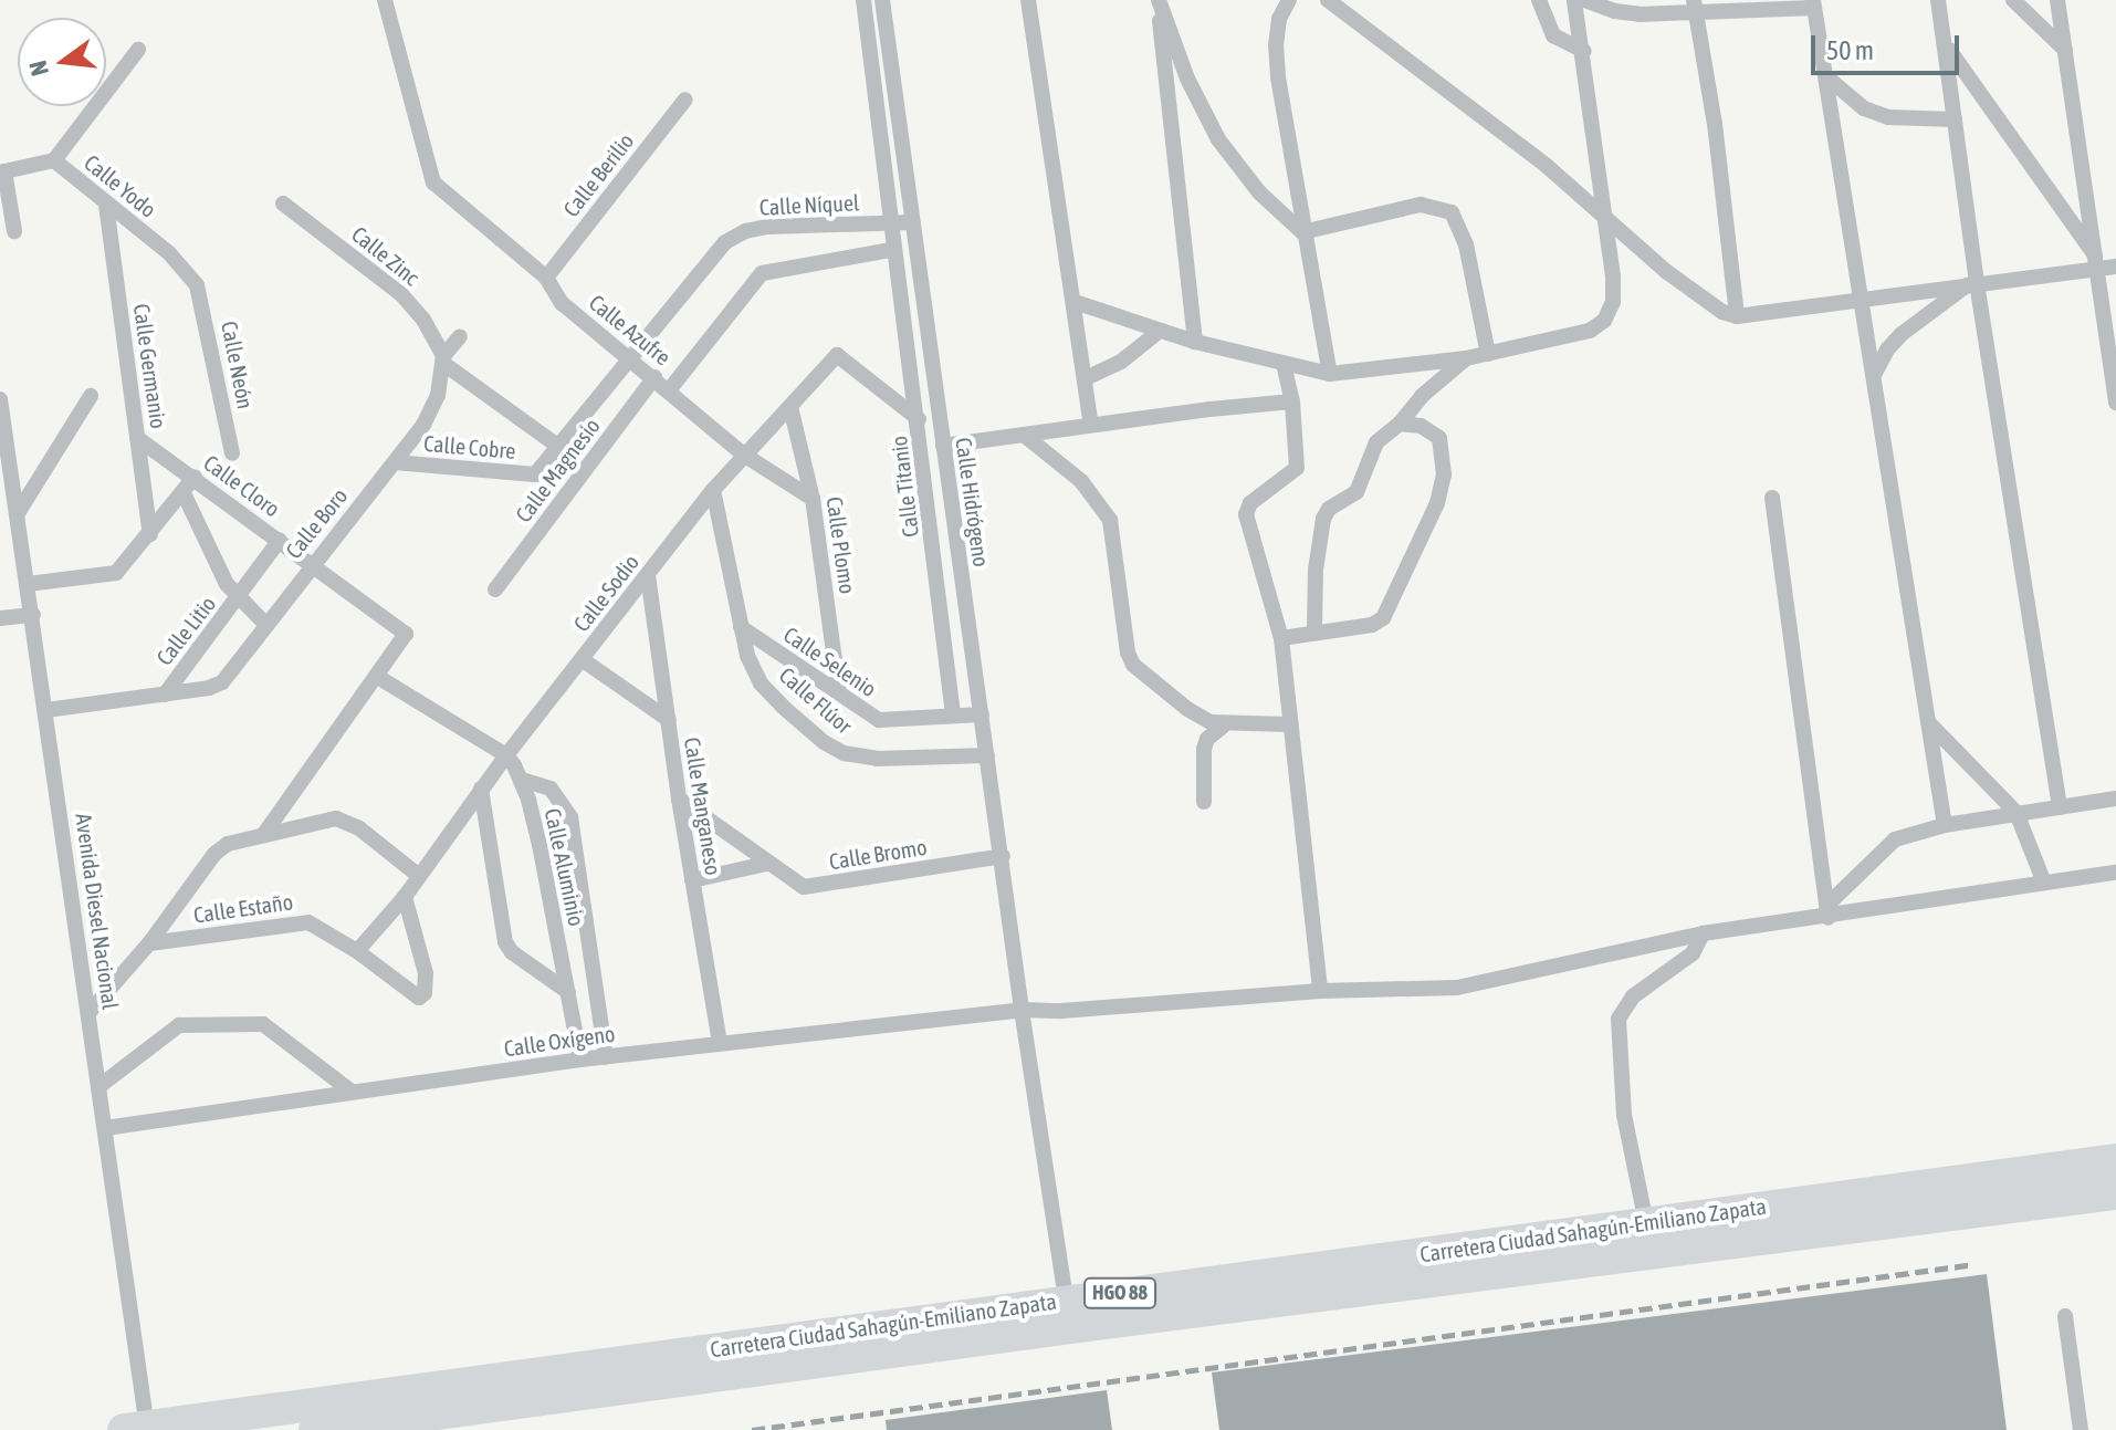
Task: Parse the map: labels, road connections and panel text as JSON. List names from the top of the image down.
{
  "streets": {
    "main road": ["Carretera Ciudad Sahagún-Emiliano Zapata", "HGO 88"],
    "street": [
      "Calle Berilio",
      "Calle Yodo",
      "Calle Níquel",
      "Calle Zinc",
      "Calle Azufre",
      "Calle Neón",
      "Calle Germanio",
      "Calle Cobre",
      "Calle Magnesio",
      "Calle Cloro",
      "Calle Titanio",
      "Calle Hidrógeno",
      "Calle Boro",
      "Calle Plomo",
      "Calle Sodio",
      "Calle Litio",
      "Calle Selenio",
      "Calle Flúor",
      "Calle Manganeso",
      "Calle Bromo",
      "Calle Aluminio",
      "Calle Estaño",
      "Avenida Diesel Nacional",
      "Calle Oxígeno"
    ]
  },
  "crossings": [
    ["Calle Berilio", "Calle Azufre"],
    ["Calle Yodo", "Calle Neón"],
    ["Calle Yodo", "Calle Germanio"],
    ["Calle Níquel", "Calle Zinc"],
    ["Calle Níquel", "Calle Azufre"],
    ["Calle Níquel", "Calle Cobre"],
    ["Calle Níquel", "Calle Titanio"],
    ["Calle Níquel", "Calle Hidrógeno"],
    ["Calle Zinc", "Calle Boro"],
    ["Calle Azufre", "Calle Magnesio"],
    ["Calle Azufre", "Calle Plomo"],
    ["Calle Azufre", "Calle Sodio"],
    ["Calle Germanio", "Calle Cloro"],
    ["Calle Cobre", "Calle Boro"],
    ["Calle Cloro", "Calle Boro"],
    ["Calle Cloro", "Calle Litio"],
    ["Calle Titanio", "Calle Sodio"],
    ["Calle Titanio", "Calle Selenio"],
    ["Calle Hidrógeno", "Calle Selenio"],
    ["Calle Hidrógeno", "Calle Flúor"],
    ["Calle Hidrógeno", "Calle Bromo"],
    ["Calle Hidrógeno", "Calle Oxígeno"],
    ["Calle Hidrógeno", "Carretera Ciudad Sahagún-Emiliano Zapata"],
    ["Calle Boro", "Calle Litio"],
    ["Calle Plomo", "Calle Sodio"],
    ["Calle Plomo", "Calle Selenio"],
    ["Calle Sodio", "Calle Flúor"],
    ["Calle Sodio", "Calle Manganeso"],
    ["Calle Sodio", "Calle Aluminio"],
    ["Calle Sodio", "Calle Estaño"],
    ["Calle Litio", "Avenida Diesel Nacional"],
    ["Calle Selenio", "Calle Flúor"],
    ["Calle Manganeso", "Calle Bromo"],
    ["Calle Manganeso", "Calle Oxígeno"],
    ["Calle Aluminio", "Calle Oxígeno"],
    ["Avenida Diesel Nacional", "Calle Oxígeno"],
    ["Avenida Diesel Nacional", "Carretera Ciudad Sahagún-Emiliano Zapata"]
  ],
  "scale_bar": "50 m",
  "north": "left"
}
